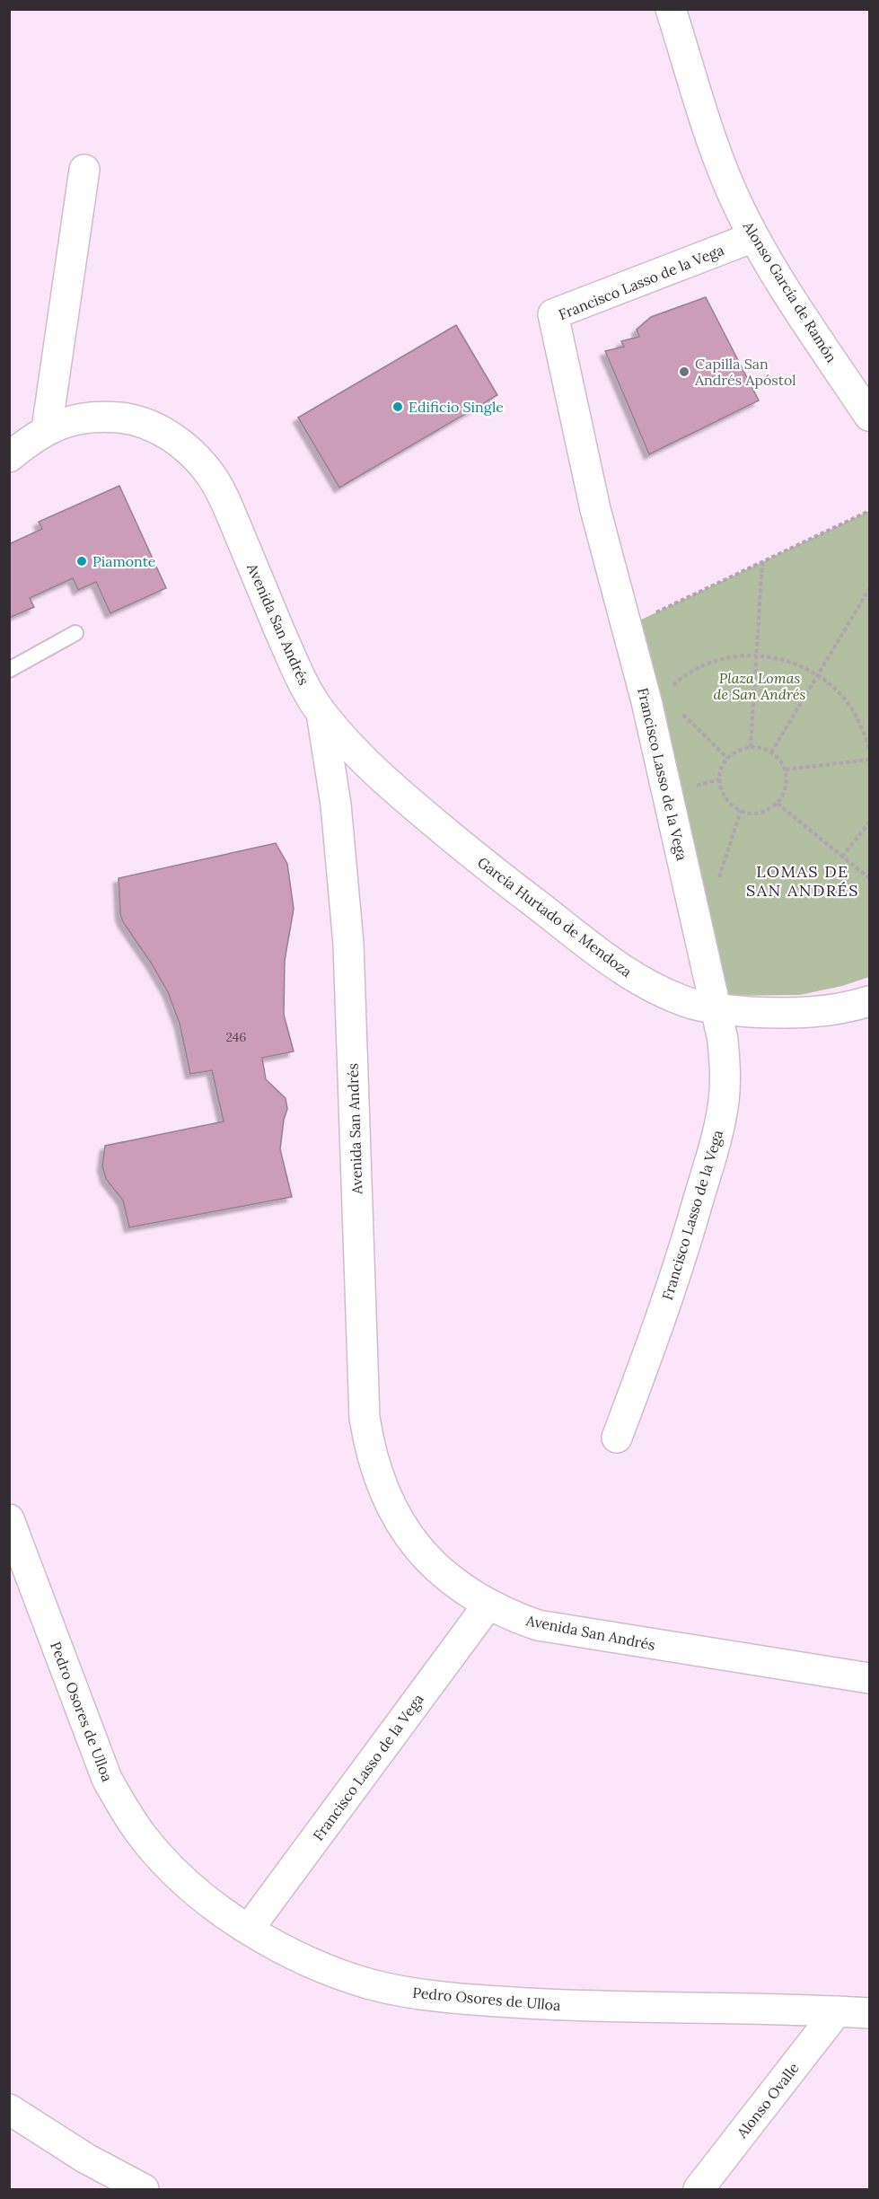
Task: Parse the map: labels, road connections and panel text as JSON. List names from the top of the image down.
{
  "streets": {
    "street": [
      "Francisco Lasso de la Vega",
      "Alonso García de Ramón",
      "Avenida San Andrés",
      "García Hurtado de Mendoza",
      "Pedro Osores de Ulloa",
      "Alonso Ovalle"
    ]
  },
  "crossings": [
    ["Francisco Lasso de la Vega", "Alonso García de Ramón"],
    ["Francisco Lasso de la Vega", "Avenida San Andrés"],
    ["Francisco Lasso de la Vega", "García Hurtado de Mendoza"],
    ["Francisco Lasso de la Vega", "Pedro Osores de Ulloa"],
    ["Avenida San Andrés", "García Hurtado de Mendoza"],
    ["Pedro Osores de Ulloa", "Alonso Ovalle"]
  ],
  "districts": ["LOMAS DE SAN ANDRÉS"],
  "parks": ["Plaza Lomas de San Andrés"],
  "places": ["Capilla San Andrés Apóstol", "Edificio Single", "Piamonte"],
  "house_numbers": ["246"]
}
